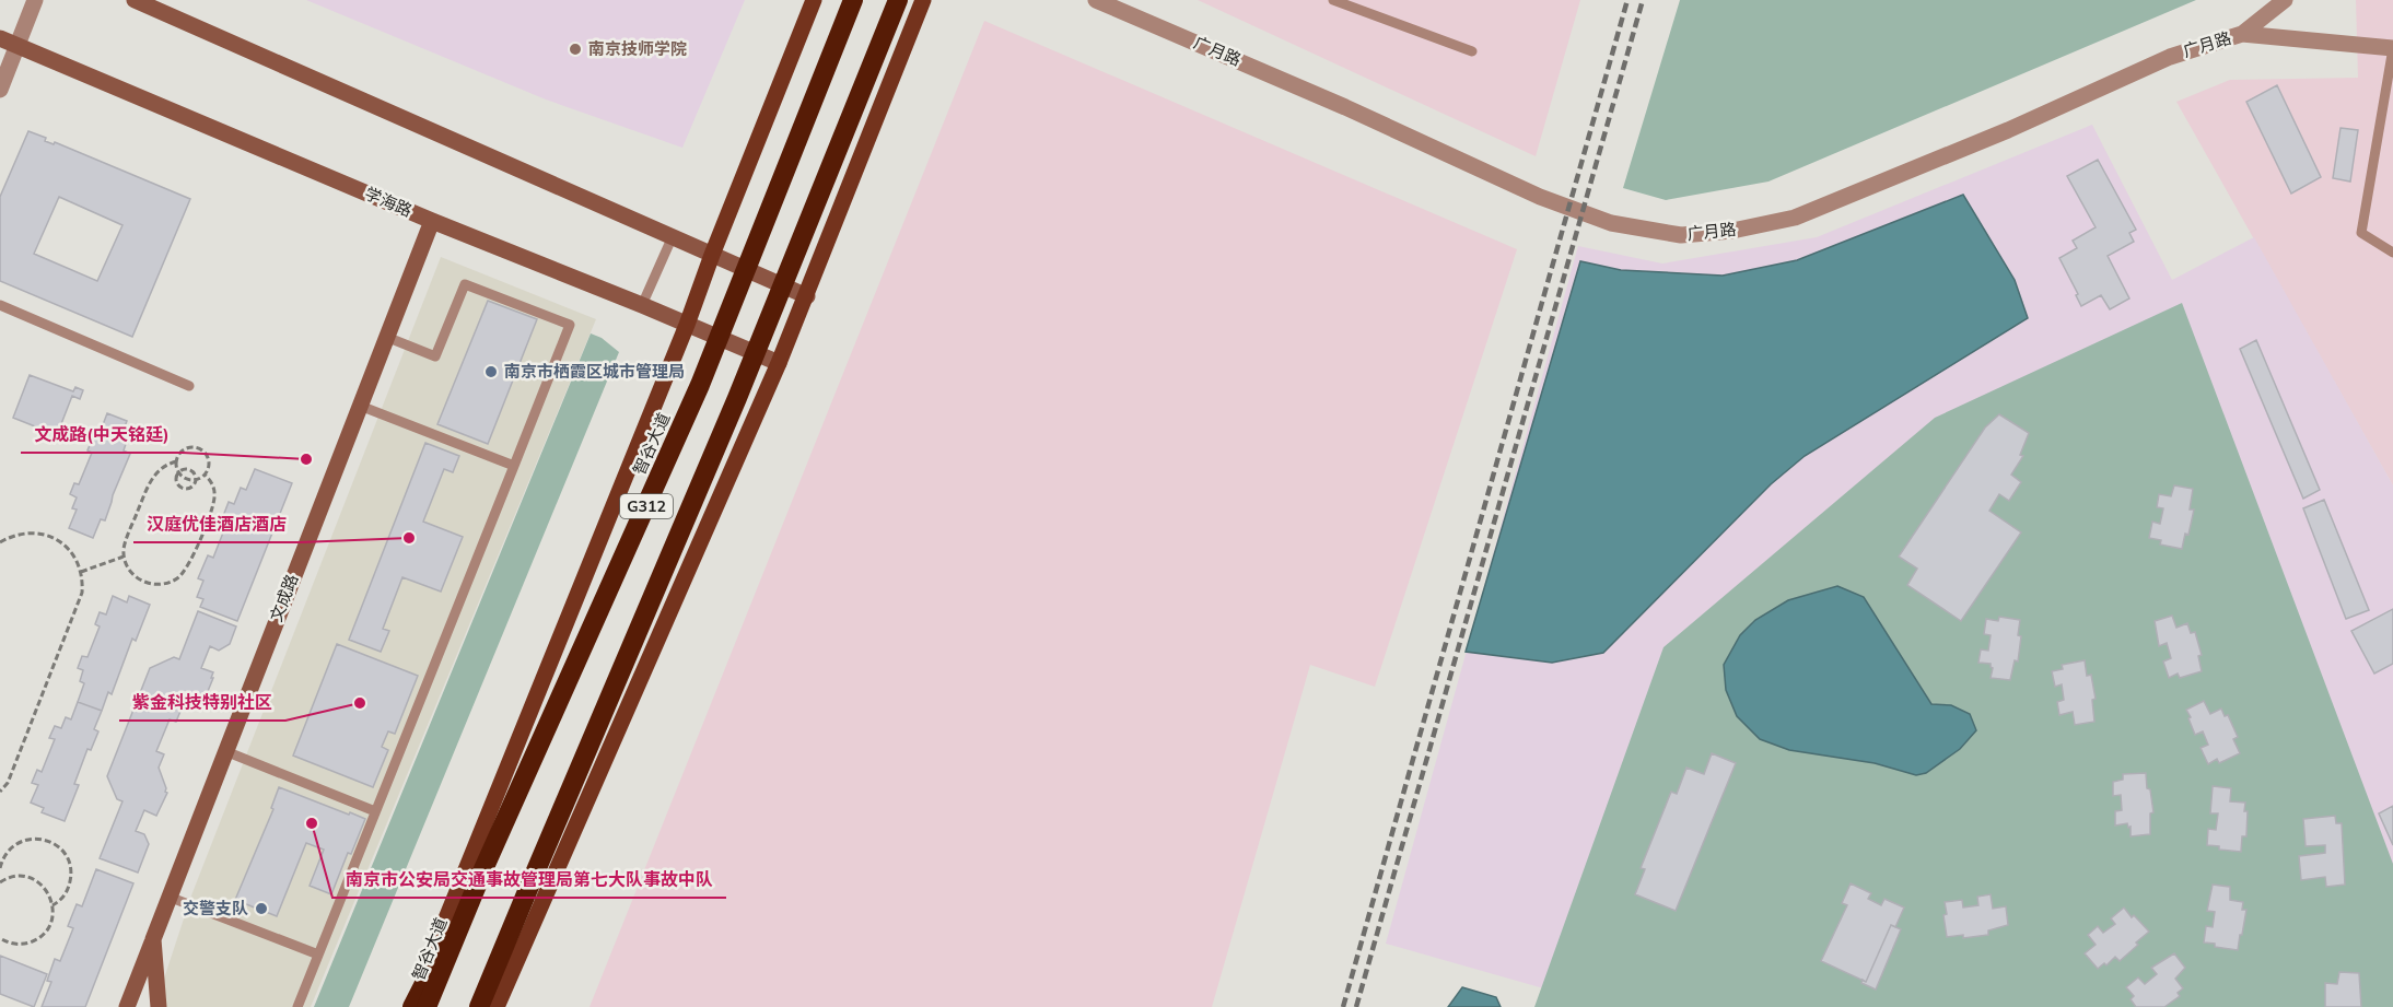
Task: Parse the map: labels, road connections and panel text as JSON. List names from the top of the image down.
{
  "streets": {
    "highway": ["智谷大道", "G312"],
    "main road": ["学海路", "文成路"],
    "street": ["广月路"]
  },
  "crossings": [
    ["学海路", "智谷大道"],
    ["学海路", "文成路"]
  ],
  "places": [
    "南京技师学院",
    "南京市栖霞区城市管理局",
    "文成路(中天铭廷)",
    "汉庭优佳酒店酒店",
    "紫金科技特别社区",
    "南京市公安局交通事故管理局第七大队事故中队",
    "交警支队"
  ]
}
